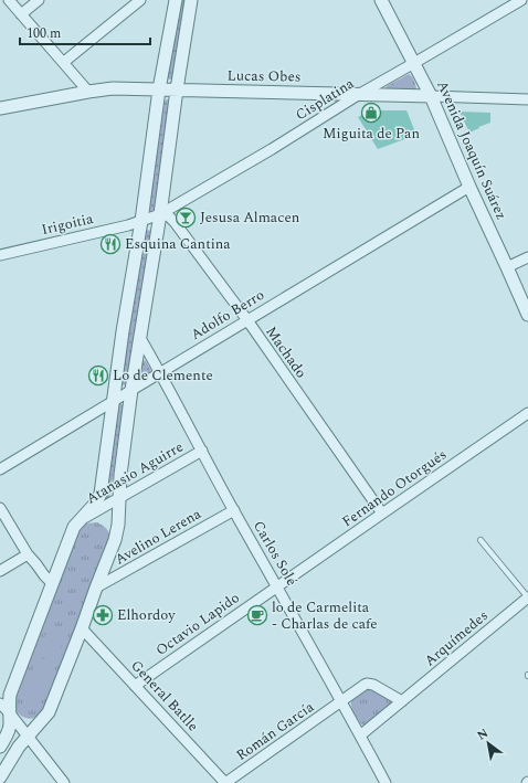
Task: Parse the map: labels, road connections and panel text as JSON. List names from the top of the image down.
{
  "streets": {
    "street": [
      "Lucas Obes",
      "Cisplatina",
      "Avenida Joaquín Suárez",
      "Irigoitia",
      "Adolfo Berro",
      "Machado",
      "Atanasio Aguirre",
      "Fernando Otorgués",
      "Avelino Lerena",
      "Carlos Solé",
      "Octavio Lapido",
      "Arquímedes",
      "General Batlle",
      "Román García"
    ]
  },
  "crossings": [
    ["Lucas Obes", "Cisplatina"],
    ["Lucas Obes", "Avenida Joaquín Suárez"],
    ["Cisplatina", "Avenida Joaquín Suárez"],
    ["Cisplatina", "Irigoitia"],
    ["Cisplatina", "Machado"],
    ["Avenida Joaquín Suárez", "Adolfo Berro"],
    ["Adolfo Berro", "Machado"],
    ["Adolfo Berro", "Carlos Solé"],
    ["Machado", "Fernando Otorgués"],
    ["Atanasio Aguirre", "Carlos Solé"],
    ["Fernando Otorgués", "Carlos Solé"],
    ["Fernando Otorgués", "Octavio Lapido"],
    ["Avelino Lerena", "Carlos Solé"],
    ["Carlos Solé", "Octavio Lapido"],
    ["Carlos Solé", "Arquímedes"],
    ["Carlos Solé", "Román García"],
    ["Octavio Lapido", "General Batlle"],
    ["General Batlle", "Román García"]
  ],
  "places": {
    "shop": ["Miguita de Pan"],
    "bar": ["Jesusa Almacen"],
    "restaurant": ["Esquina Cantina", "Lo de Clemente"],
    "pharmacy": ["Elhordoy"],
    "cafe": ["lo de Carmelita - Charlas de cafe"]
  },
  "scale_bar": "100 m",
  "north": "top left"
}
